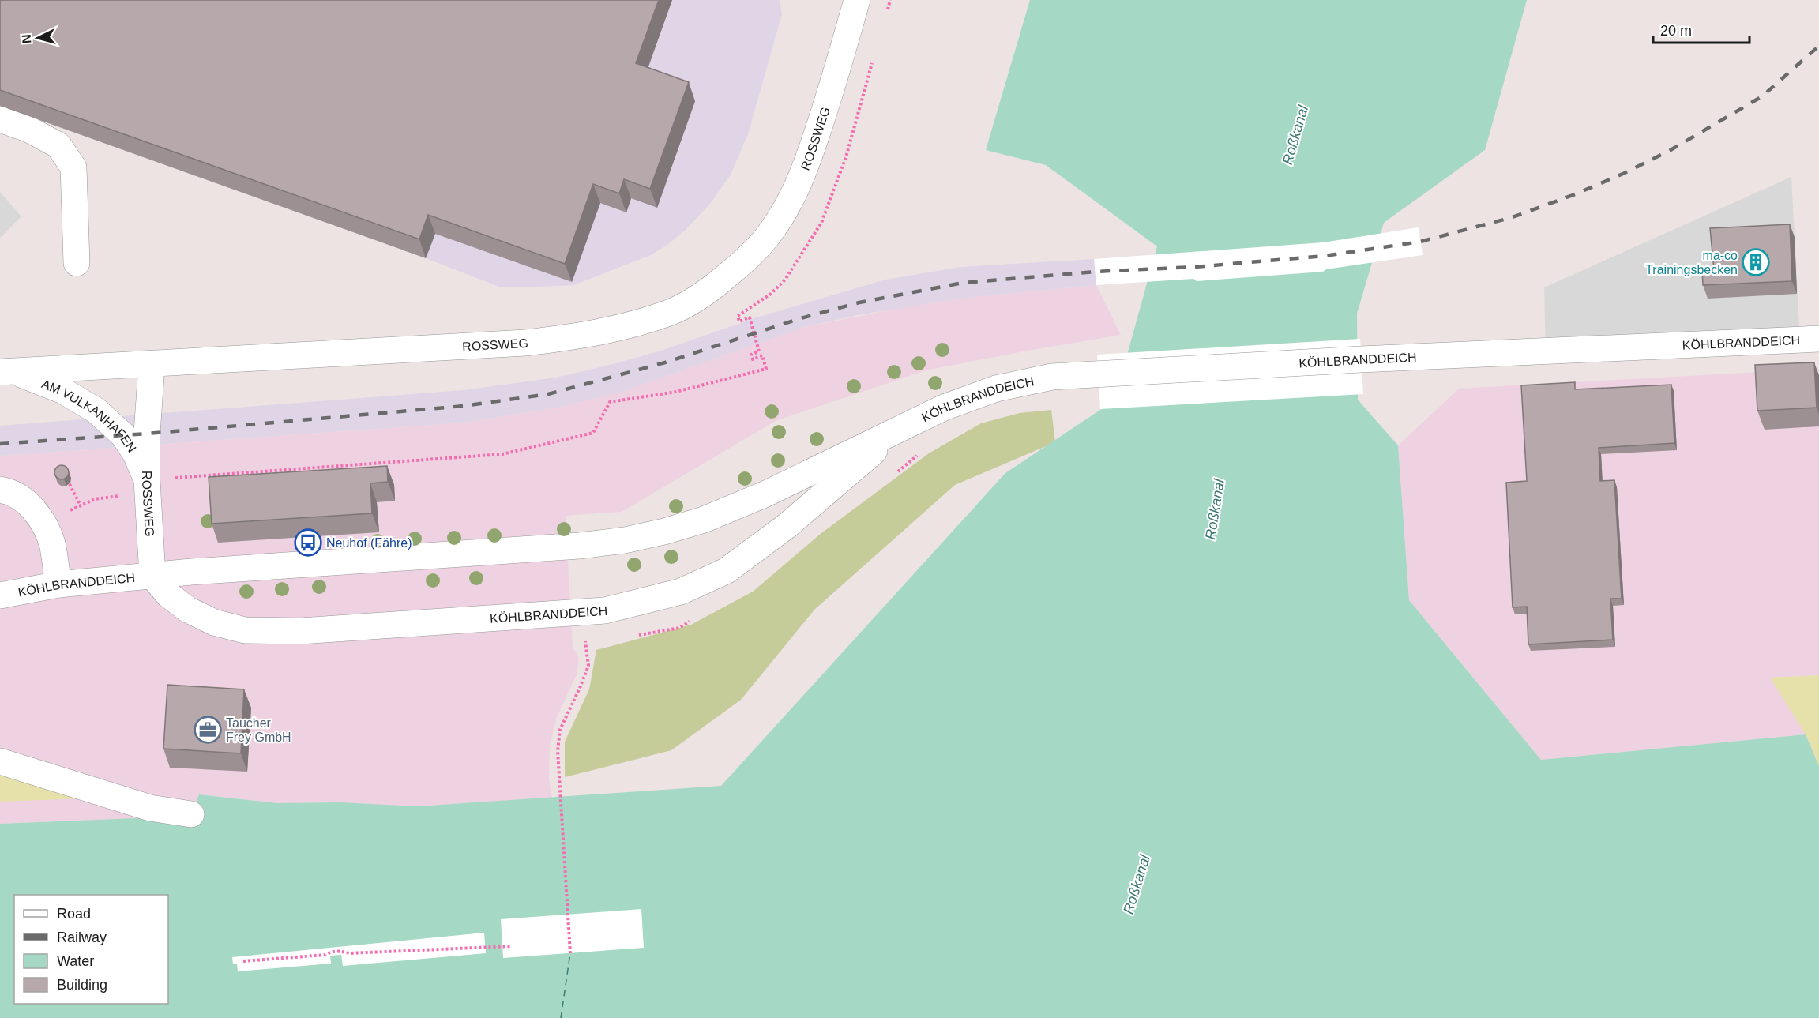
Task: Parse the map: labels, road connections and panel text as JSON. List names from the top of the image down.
{
  "streets": {
    "street": ["ROSSWEG", "KÖHLBRANDDEICH", "AM VULKANHAFEN"]
  },
  "crossings": [
    ["ROSSWEG", "KÖHLBRANDDEICH"],
    ["ROSSWEG", "AM VULKANHAFEN"]
  ],
  "water": ["Roßkanal"],
  "places": {
    "building": ["ma-co Trainingsbecken"],
    "bus stop": ["Neuhof (Fähre)"],
    "office": ["Taucher Frey GmbH"]
  },
  "legend": [
    "Road",
    "Railway",
    "Water",
    "Building"
  ],
  "scale_bar": "20 m",
  "north": "left"
}
